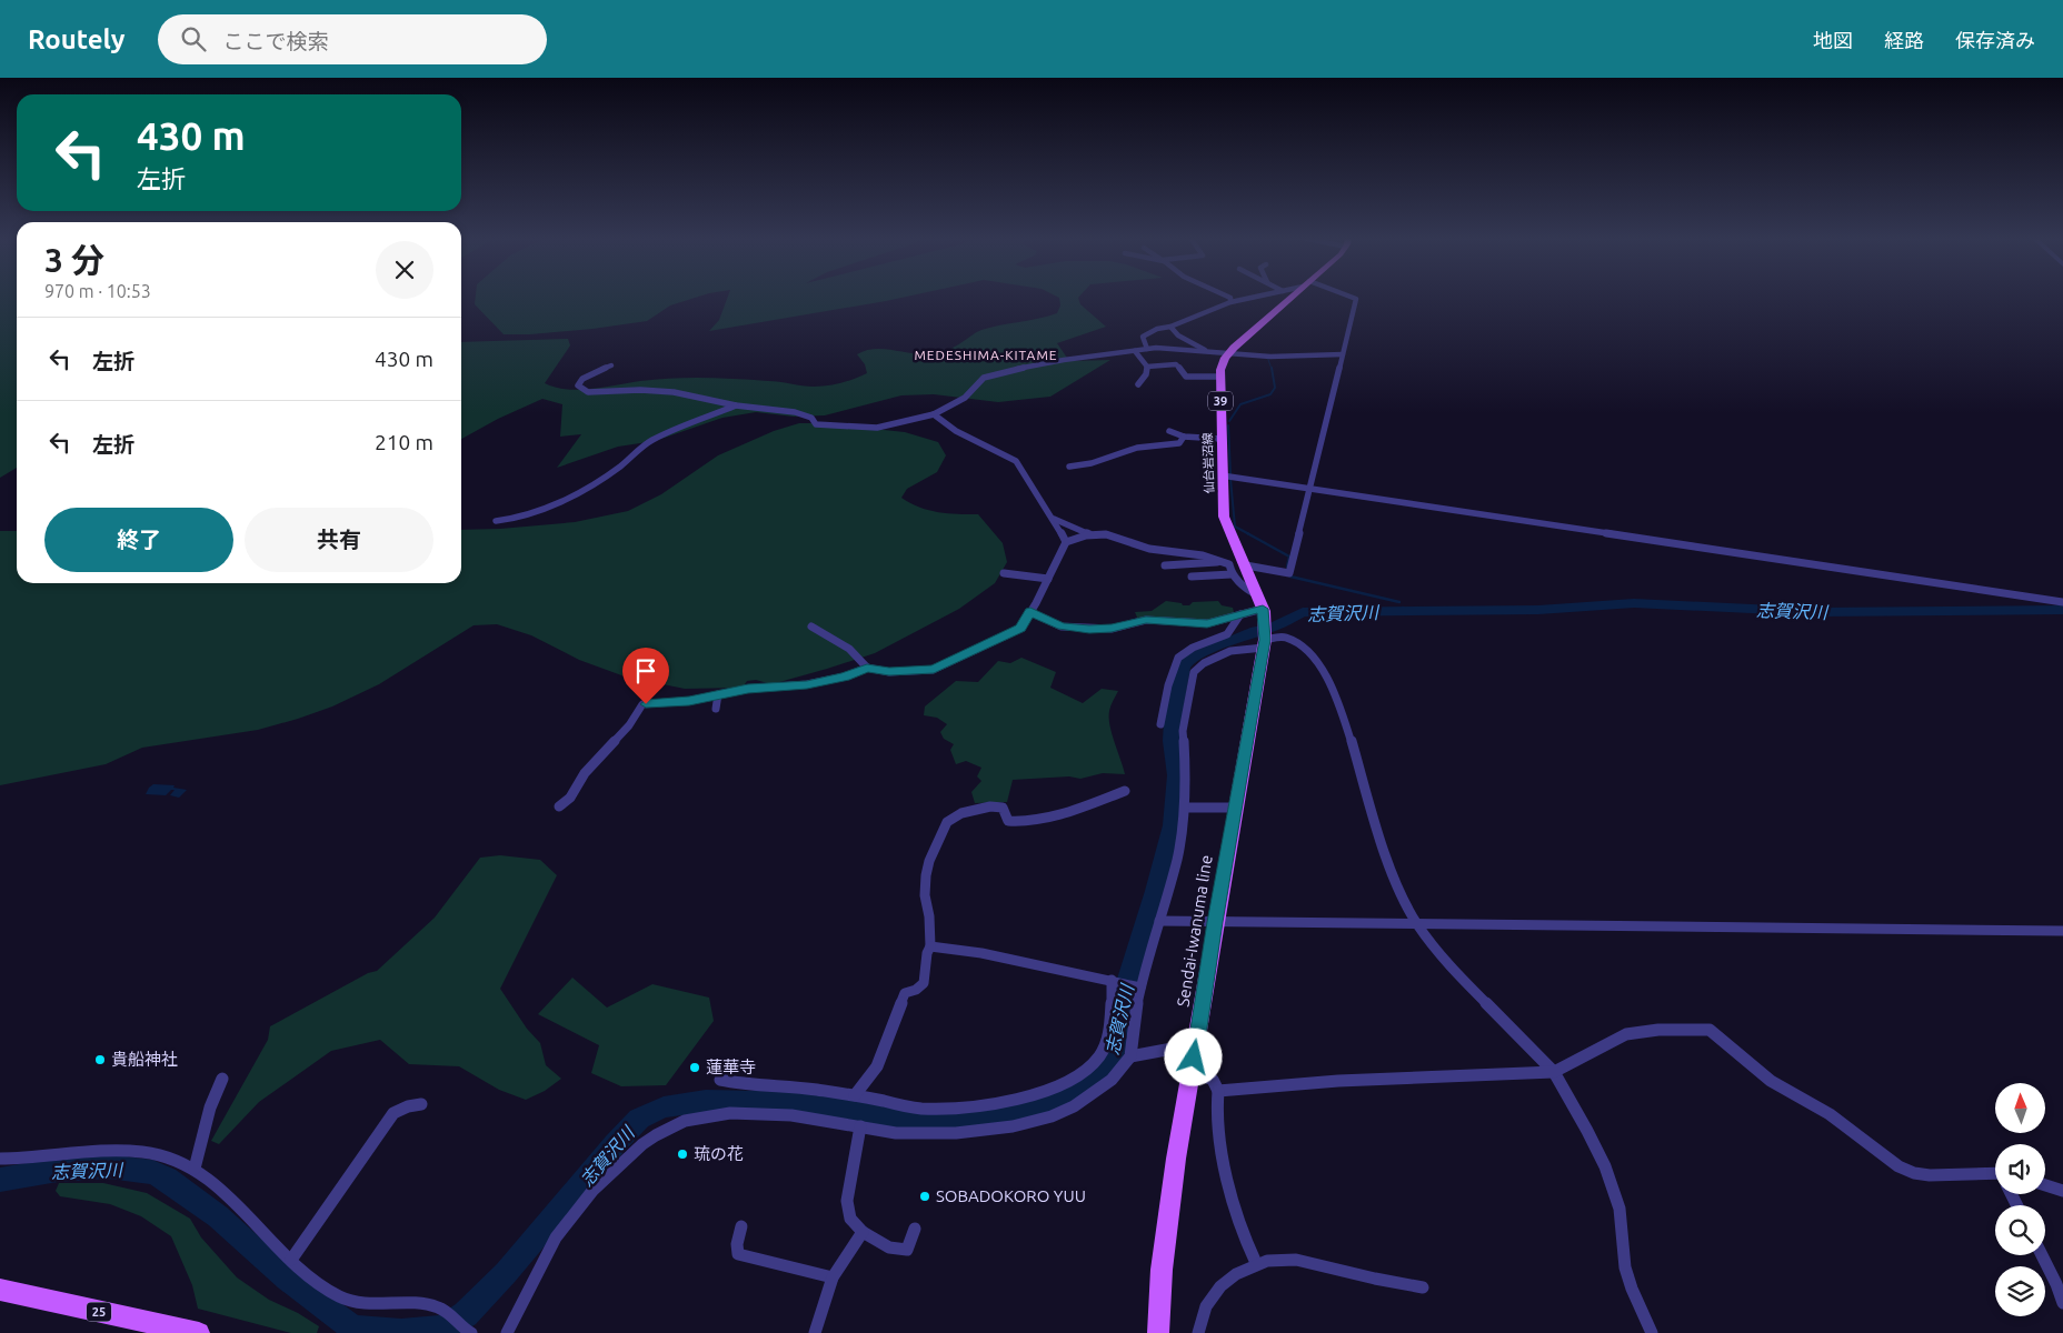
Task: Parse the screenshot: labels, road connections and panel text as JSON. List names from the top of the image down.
{
  "streets": {
    "main road": [
      "39",
      "仙台岩沼線",
      "Sendai-Iwanuma line",
      "25"
    ]
  },
  "crossings": [
    ["仙台岩沼線", "Sendai-Iwanuma line"]
  ],
  "districts": ["MEDESHIMA-KITAME"],
  "water": ["志賀沢川"],
  "places": [
    "貴船神社",
    "蓮華寺",
    "琉の花",
    "SOBADOKORO YUU"
  ],
  "north": "top",
  "page": {
    "header": "Routely",
    "search": "ここで検索",
    "nav": ["地図", "経路", "保存済み"],
    "turn": ["430 m", "左折"],
    "heading": ["3 分", "970 m · 10:53"],
    "list": [
      {
        "name": "左折",
        "value": "430 m"
      },
      {
        "name": "左折",
        "value": "210 m"
      }
    ],
    "buttons": ["終了", "共有"]
  }
}
